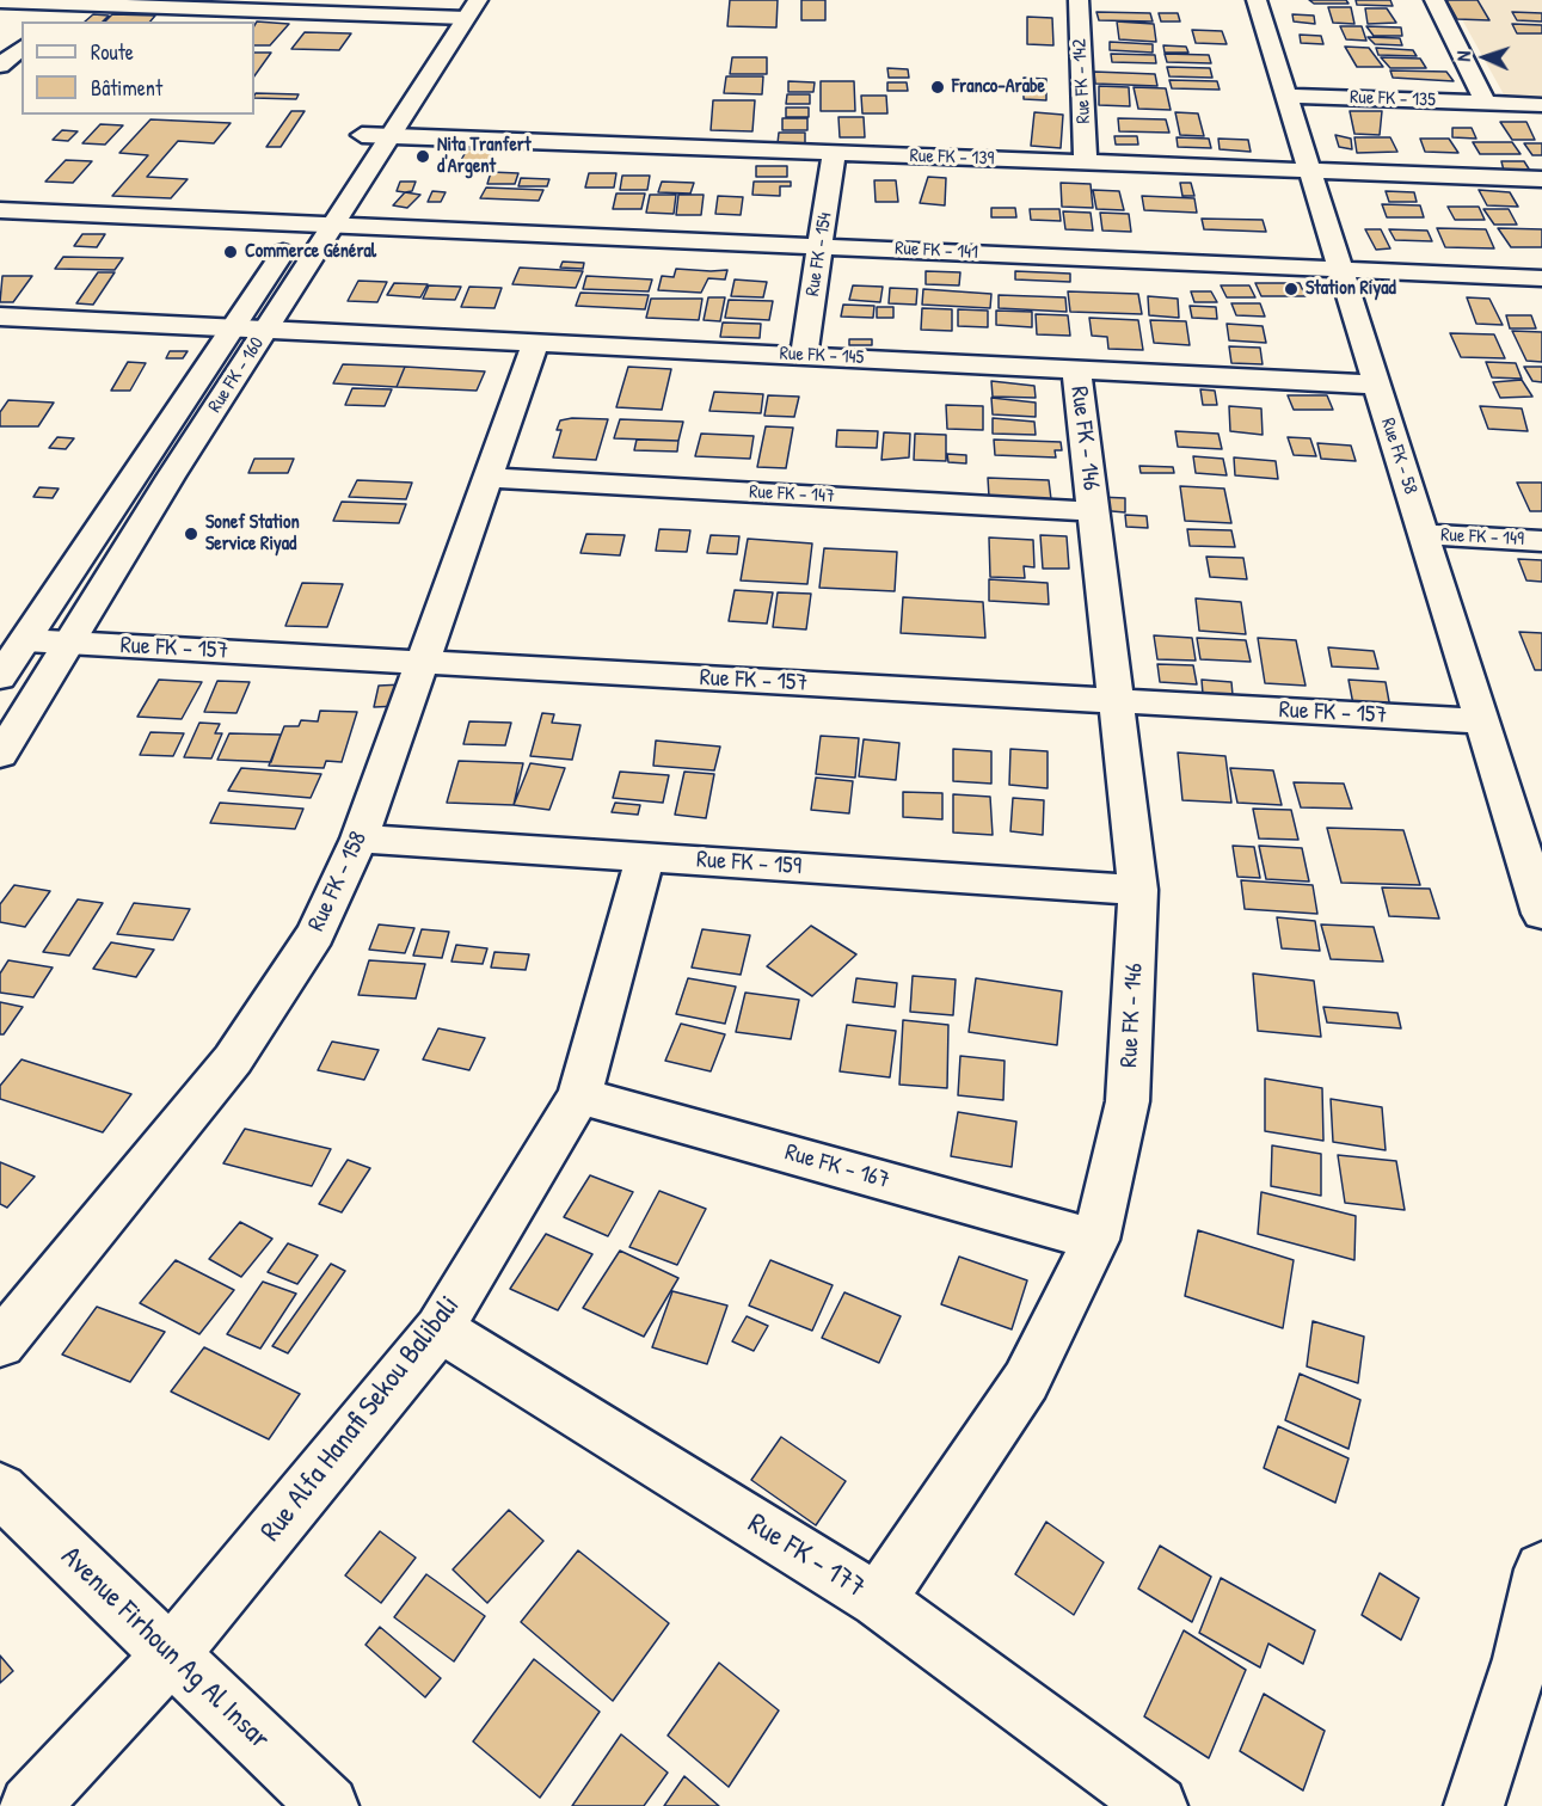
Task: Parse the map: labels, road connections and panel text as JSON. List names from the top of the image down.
{
  "streets": {
    "street": [
      "Rue FK - 142",
      "Rue FK - 135",
      "Rue FK - 139",
      "Rue FK - 141",
      "Rue FK - 154",
      "Rue FK - 145",
      "Rue FK - 160",
      "Rue FK - 146",
      "Rue FK - 58",
      "Rue FK - 147",
      "Rue FK - 149",
      "Rue FK - 157",
      "Rue FK - 159",
      "Rue FK - 158",
      "Rue FK - 167",
      "Rue Alfa Hanafi Sekou Balibali",
      "Rue FK - 177",
      "Avenue Firhoun Ag Al Insar"
    ]
  },
  "crossings": [
    ["Rue FK - 142", "Rue FK - 139"],
    ["Rue FK - 135", "Rue FK - 58"],
    ["Rue FK - 139", "Rue FK - 154"],
    ["Rue FK - 139", "Rue FK - 160"],
    ["Rue FK - 139", "Rue FK - 58"],
    ["Rue FK - 141", "Rue FK - 154"],
    ["Rue FK - 141", "Rue FK - 160"],
    ["Rue FK - 141", "Rue FK - 58"],
    ["Rue FK - 154", "Rue FK - 145"],
    ["Rue FK - 145", "Rue FK - 160"],
    ["Rue FK - 145", "Rue FK - 146"],
    ["Rue FK - 145", "Rue FK - 58"],
    ["Rue FK - 145", "Rue FK - 158"],
    ["Rue FK - 160", "Rue FK - 157"],
    ["Rue FK - 146", "Rue FK - 147"],
    ["Rue FK - 146", "Rue FK - 157"],
    ["Rue FK - 146", "Rue FK - 159"],
    ["Rue FK - 146", "Rue FK - 167"],
    ["Rue FK - 146", "Rue FK - 177"],
    ["Rue FK - 58", "Rue FK - 149"],
    ["Rue FK - 58", "Rue FK - 157"],
    ["Rue FK - 147", "Rue FK - 158"],
    ["Rue FK - 157", "Rue FK - 158"],
    ["Rue FK - 159", "Rue FK - 158"],
    ["Rue FK - 159", "Rue Alfa Hanafi Sekou Balibali"],
    ["Rue FK - 167", "Rue Alfa Hanafi Sekou Balibali"],
    ["Rue Alfa Hanafi Sekou Balibali", "Rue FK - 177"],
    ["Rue Alfa Hanafi Sekou Balibali", "Avenue Firhoun Ag Al Insar"]
  ],
  "places": [
    "Franco-Arabe",
    "Nita Tranfert d'Argent",
    "Commerce Général",
    "Station Riyad",
    "Sonef Station Service Riyad"
  ],
  "legend": ["Route", "Bâtiment"],
  "north": "left"
}
